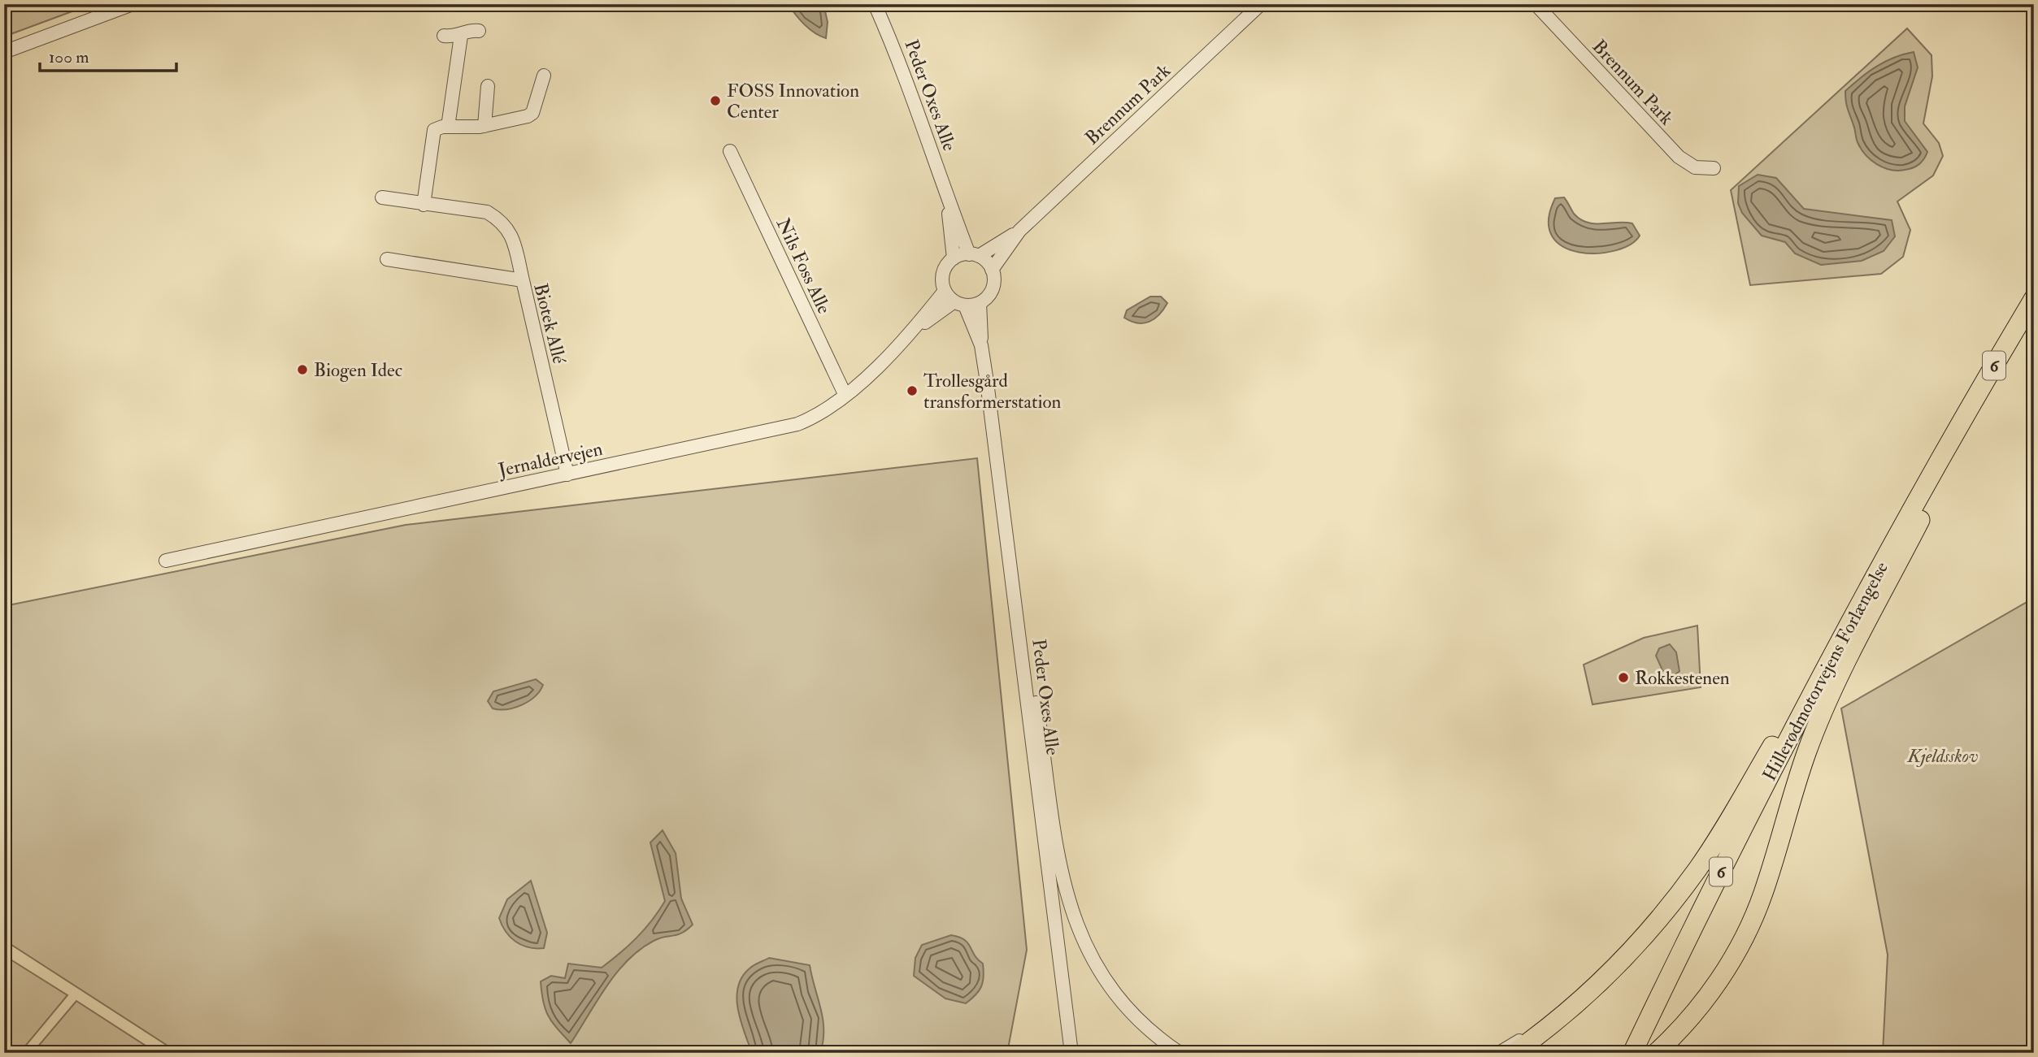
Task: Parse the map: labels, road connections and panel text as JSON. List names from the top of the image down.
{
  "streets": {
    "highway": ["6", "Hillerødmotorvejens Forlængelse"],
    "street": [
      "Brennum Park",
      "Peder Oxes Alle",
      "Nils Foss Alle",
      "Biotek Allé",
      "Jernaldervejen"
    ]
  },
  "crossings": [
    ["Brennum Park", "Peder Oxes Alle"],
    ["Brennum Park", "Jernaldervejen"],
    ["Peder Oxes Alle", "Jernaldervejen"],
    ["Nils Foss Alle", "Jernaldervejen"],
    ["Biotek Allé", "Jernaldervejen"]
  ],
  "parks": ["Kjeldsskov"],
  "places": [
    "FOSS Innovation Center",
    "Biogen Idec",
    "Trollesgård transformerstation",
    "Rokkestenen"
  ],
  "scale_bar": "100 m"
}
